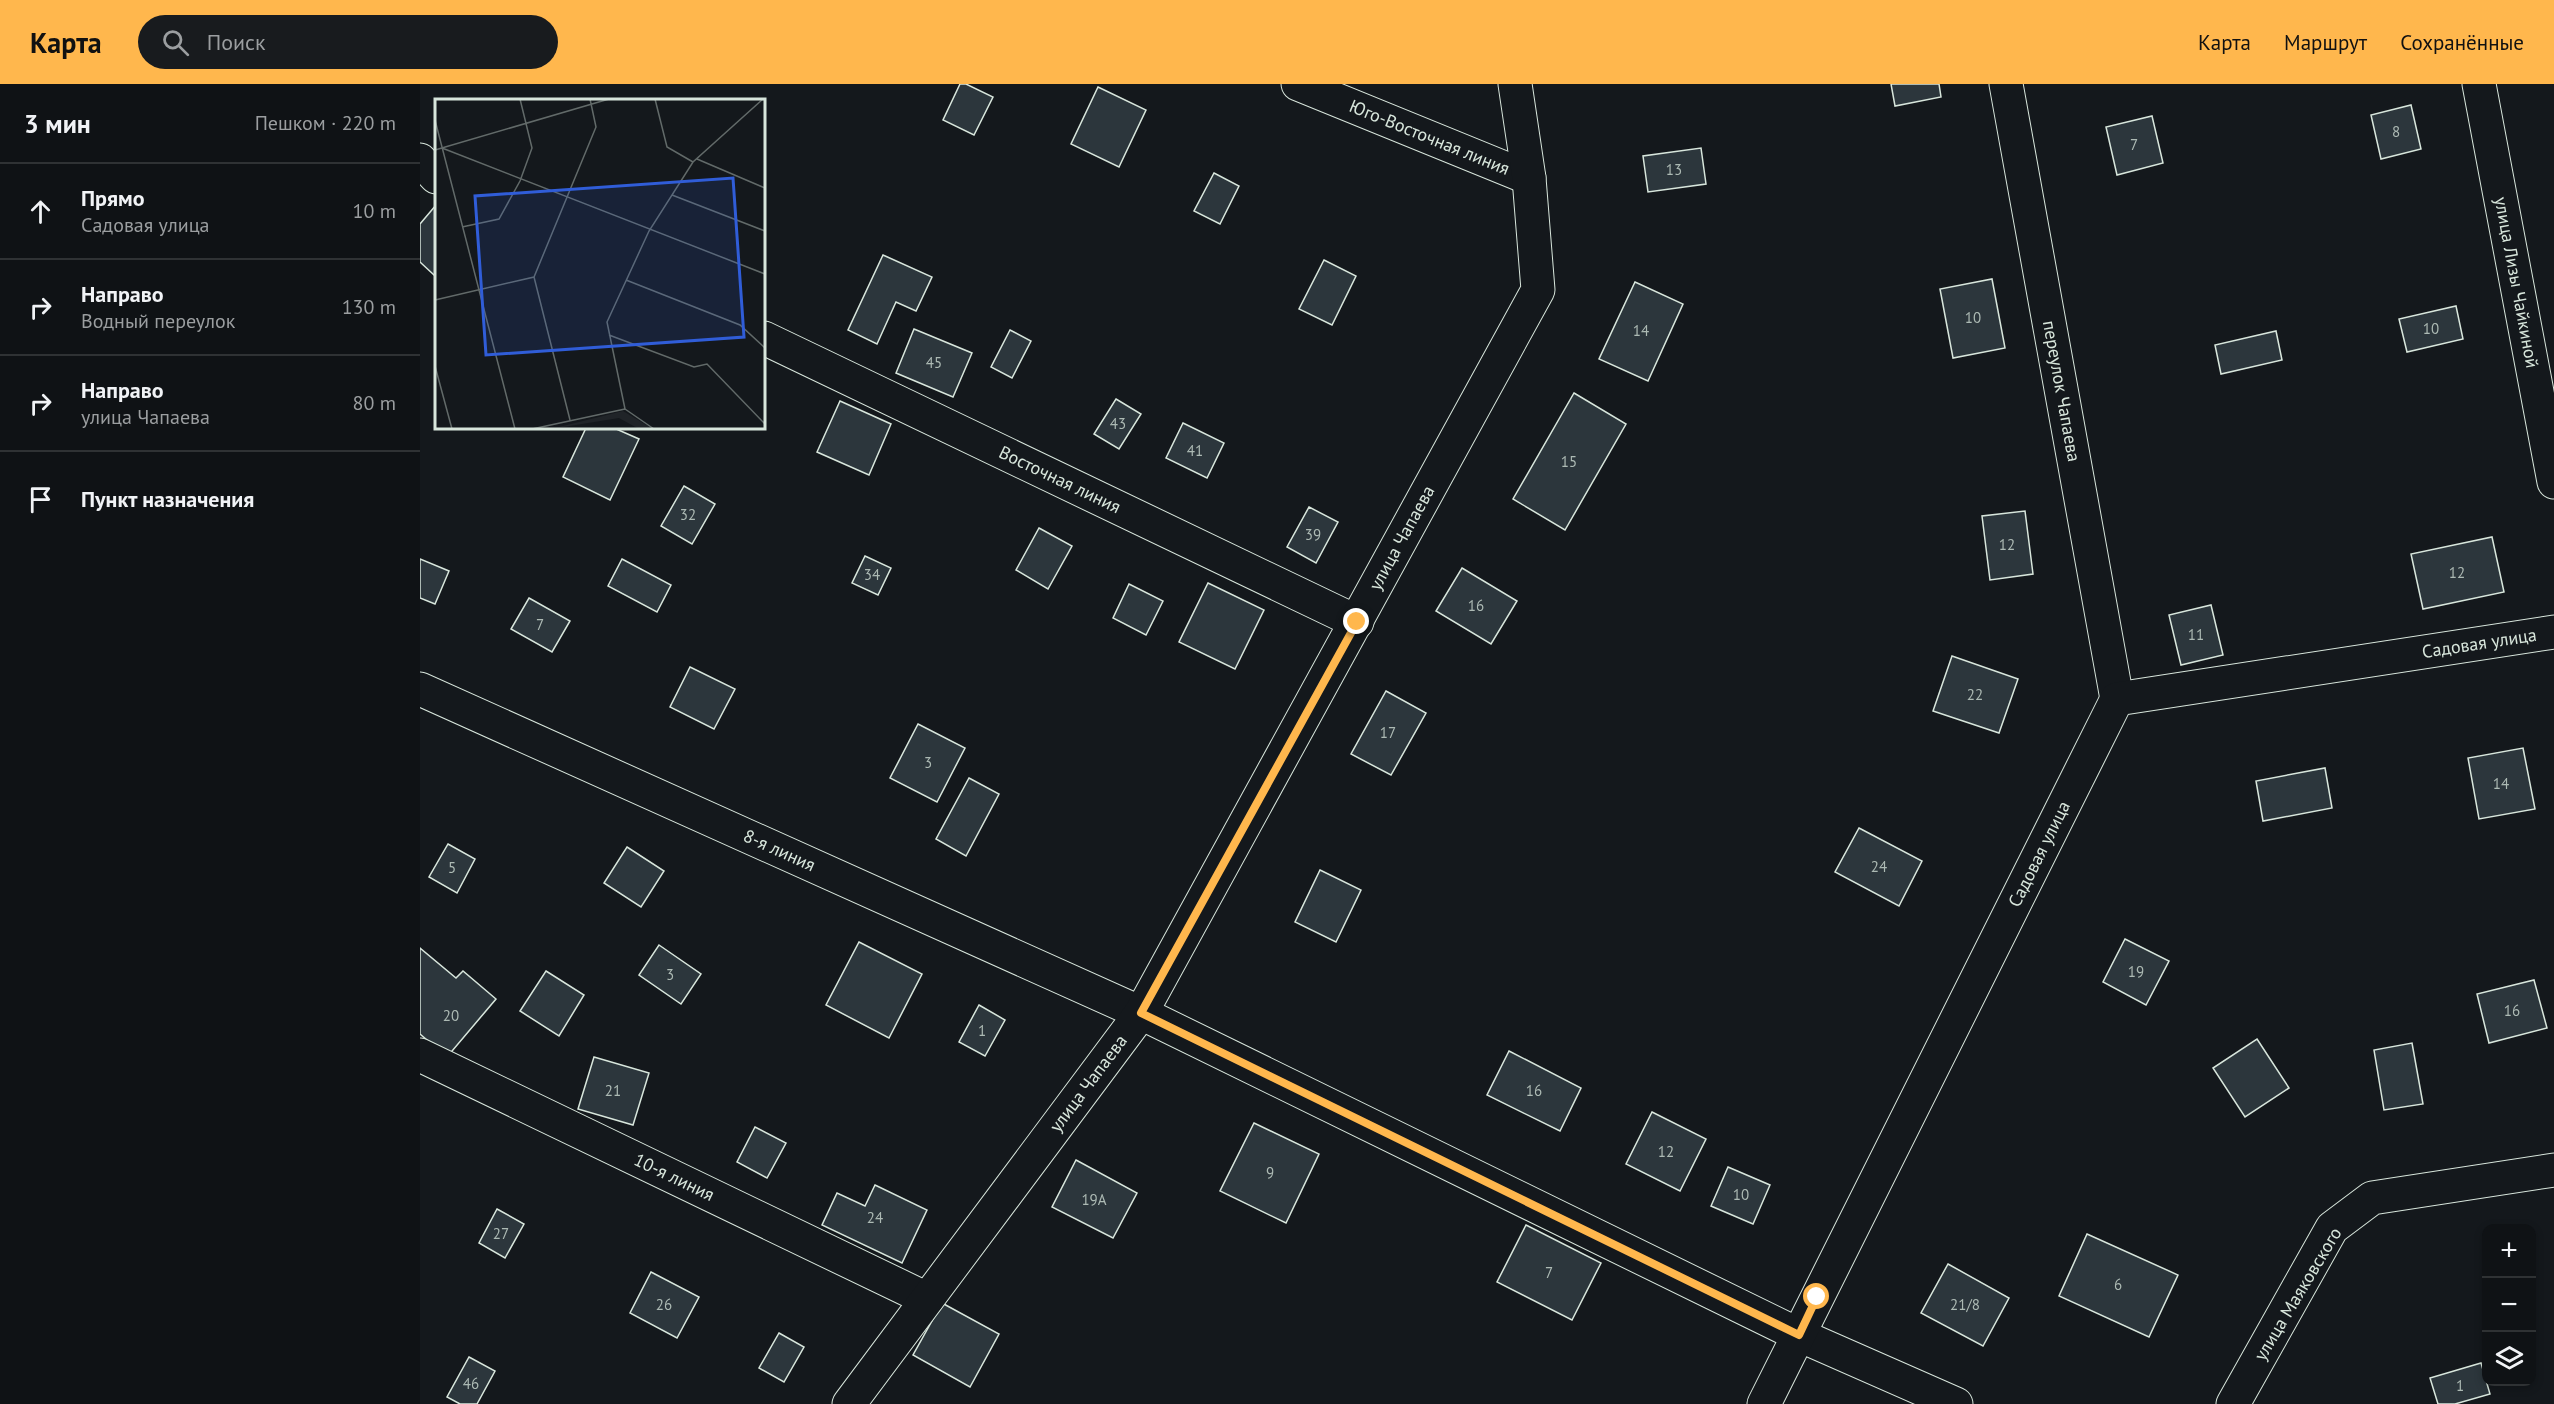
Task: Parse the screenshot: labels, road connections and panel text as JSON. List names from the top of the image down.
{
  "streets": {
    "street": [
      "Юго-Восточная линия",
      "улица Лизы Чайкиной",
      "переулок Чапаева",
      "Восточная линия",
      "улица Чапаева",
      "Садовая улица",
      "8-я линия",
      "10-я линия",
      "улица Маяковского"
    ]
  },
  "crossings": [
    ["Юго-Восточная линия", "улица Чапаева"],
    ["переулок Чапаева", "Садовая улица"],
    ["Восточная линия", "улица Чапаева"],
    ["улица Чапаева", "8-я линия"],
    ["улица Чапаева", "10-я линия"],
    ["Садовая улица", "8-я линия"]
  ],
  "house_numbers": [
    "8",
    "7",
    "13",
    "10",
    "10",
    "14",
    "45",
    "43",
    "41",
    "15",
    "32",
    "39",
    "12",
    "12",
    "34",
    "16",
    "7",
    "11",
    "22",
    "17",
    "3",
    "14",
    "24",
    "5",
    "19",
    "3",
    "16",
    "20",
    "1",
    "21",
    "16",
    "12",
    "9",
    "10",
    "19А",
    "24",
    "27",
    "7",
    "6",
    "26",
    "21/8",
    "46",
    "1"
  ],
  "page": {
    "header": "Карта",
    "search": "Поиск",
    "nav": ["Карта", "Маршрут", "Сохранённые"],
    "heading": ["3 мин", "Пешком · 220 m"],
    "list": [
      ["Прямо", "Садовая улица", "10 m"],
      ["Направо", "Водный переулок", "130 m"],
      ["Направо", "улица Чапаева", "80 m"],
      "Пункт назначения"
    ],
    "map_buttons": ["+", "−"]
  }
}
